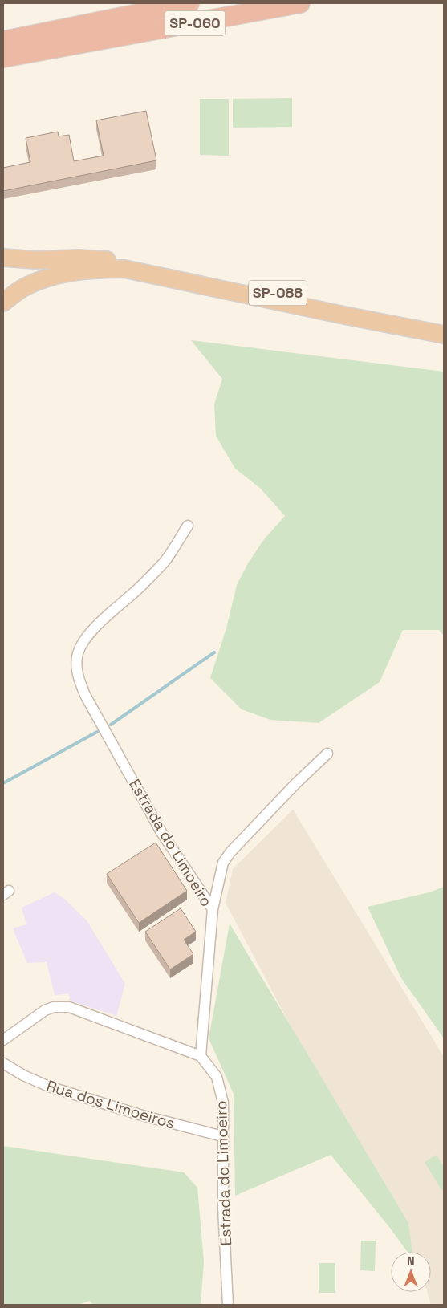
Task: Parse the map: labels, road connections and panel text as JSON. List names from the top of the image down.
{
  "streets": {
    "highway": ["SP-060", "SP-088"],
    "street": ["Estrada do Limoeiro", "Rua dos Limoeiros"]
  },
  "crossings": [
    ["Estrada do Limoeiro", "Rua dos Limoeiros"]
  ],
  "north": "top"
}
